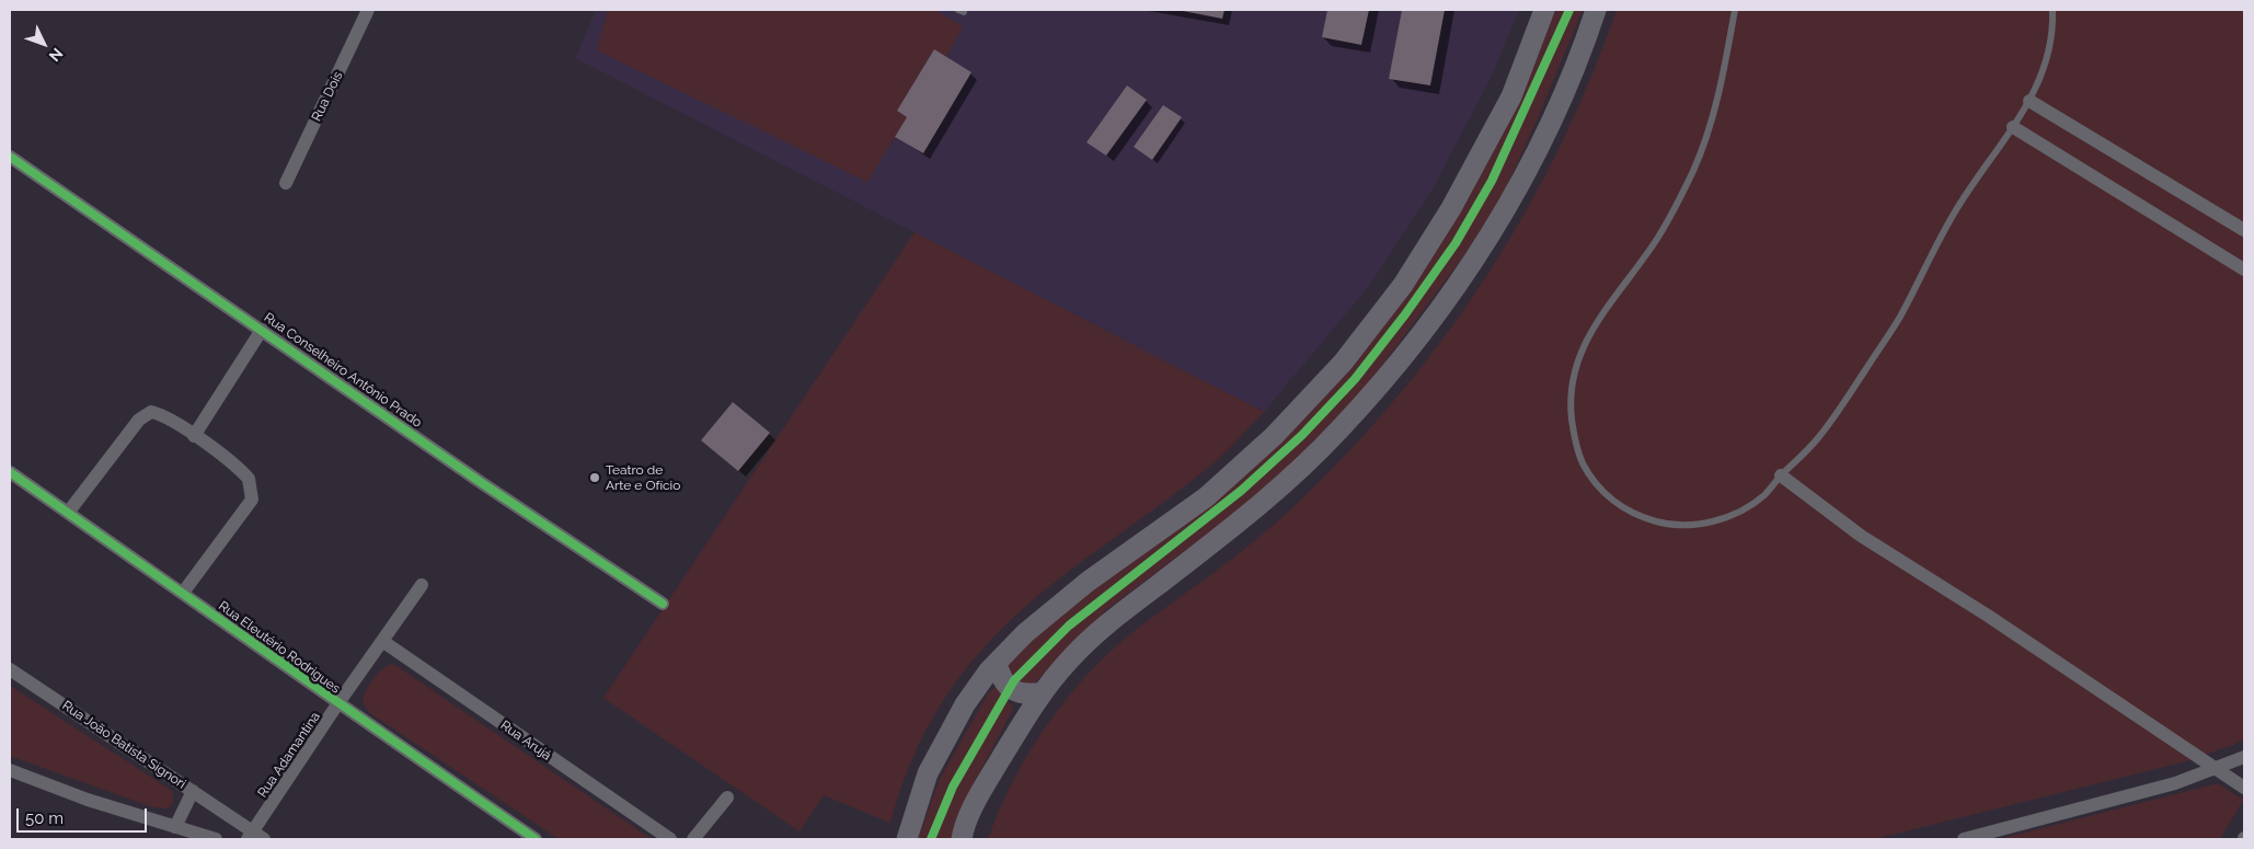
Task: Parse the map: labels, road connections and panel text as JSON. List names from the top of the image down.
{
  "streets": {
    "street": [
      "Rua Dois",
      "Rua Conselheiro Antônio Prado",
      "Rua Eleutério Rodrigues",
      "Rua Arujá",
      "Rua João Batista Signori",
      "Rua Adamantina"
    ]
  },
  "crossings": [
    ["Rua Eleutério Rodrigues", "Rua Adamantina"],
    ["Rua Arujá", "Rua Adamantina"],
    ["Rua João Batista Signori", "Rua Adamantina"]
  ],
  "places": ["Teatro de Arte e Ofício"],
  "scale_bar": "50 m",
  "north": "bottom right"
}
